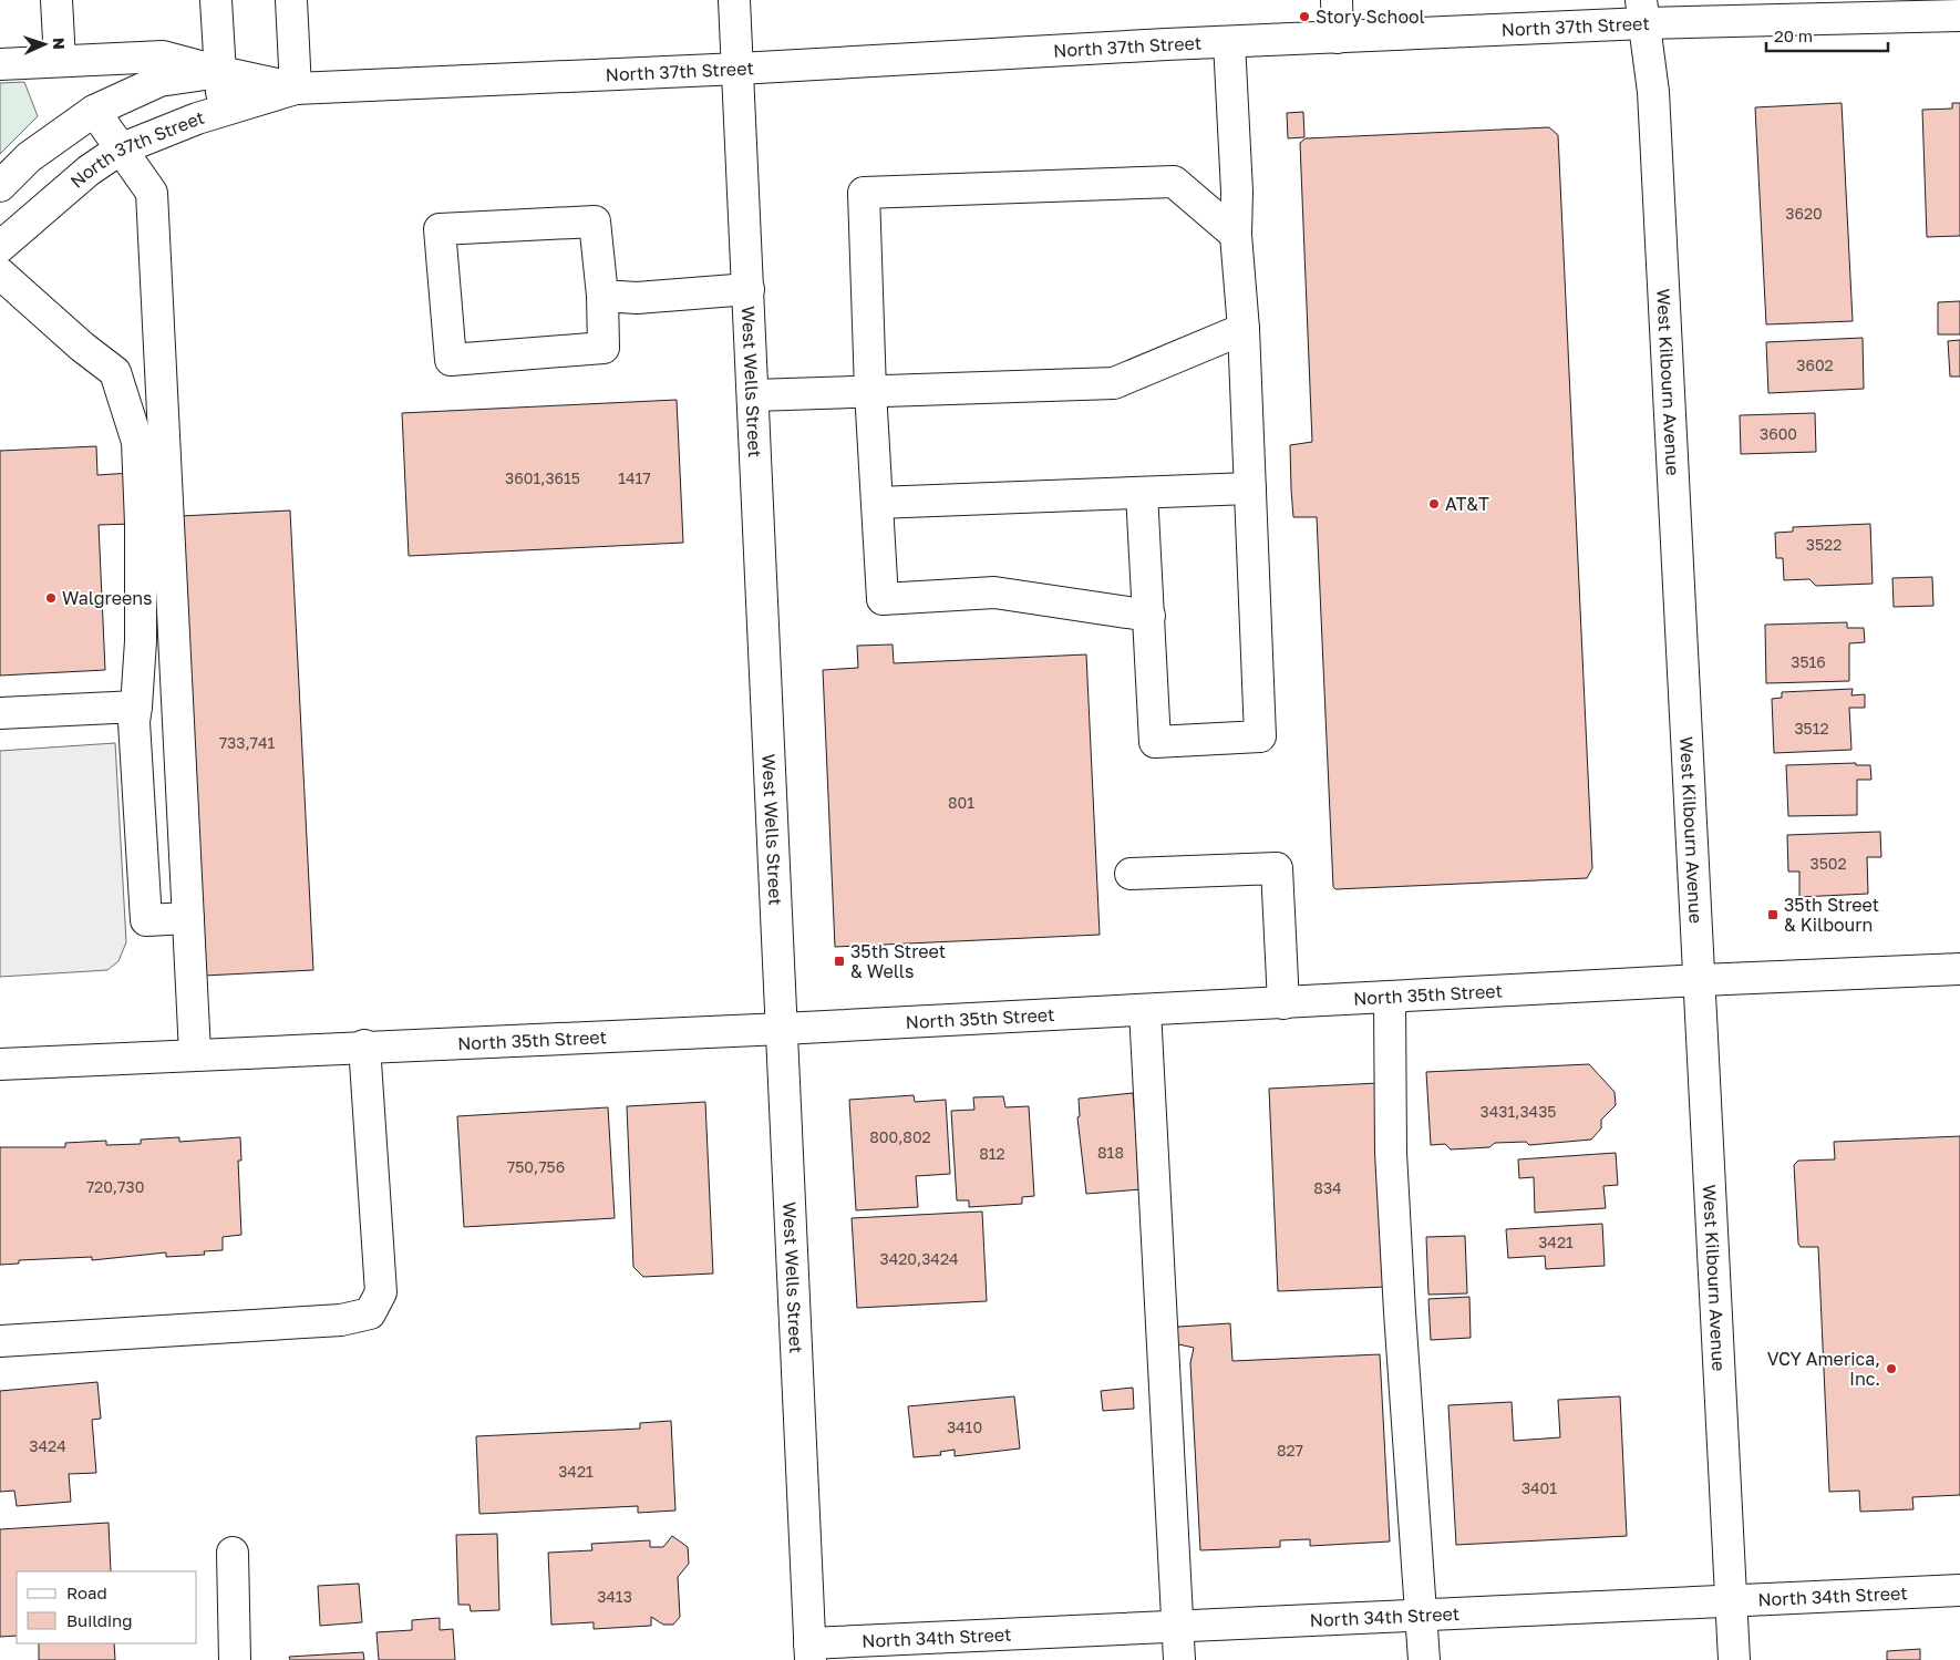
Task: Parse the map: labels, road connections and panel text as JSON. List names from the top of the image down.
{
  "streets": {
    "street": [
      "North 37th Street",
      "West Wells Street",
      "West Kilbourn Avenue",
      "North 35th Street",
      "North 34th Street"
    ]
  },
  "crossings": [
    ["North 37th Street", "West Wells Street"],
    ["North 37th Street", "West Kilbourn Avenue"],
    ["West Wells Street", "North 35th Street"],
    ["West Wells Street", "North 34th Street"],
    ["West Kilbourn Avenue", "North 35th Street"],
    ["West Kilbourn Avenue", "North 34th Street"]
  ],
  "places": {
    "other": [
      "Story School",
      "AT&T",
      "Walgreens",
      "VCY America, Inc."
    ],
    "transit": ["35th Street & Kilbourn", "35th Street & Wells"]
  },
  "house_numbers": [
    "3620",
    "3602",
    "3600",
    "3601,3615",
    "1417",
    "3522",
    "3516",
    "3512",
    "733,741",
    "801",
    "3502",
    "3431,3435",
    "800,802",
    "818",
    "812",
    "750,756",
    "720,730",
    "834",
    "3421",
    "3420,3424",
    "3410",
    "3424",
    "827",
    "3421",
    "3401",
    "3413"
  ],
  "legend": ["Road", "Building"],
  "scale_bar": "20 m",
  "north": "right"
}
